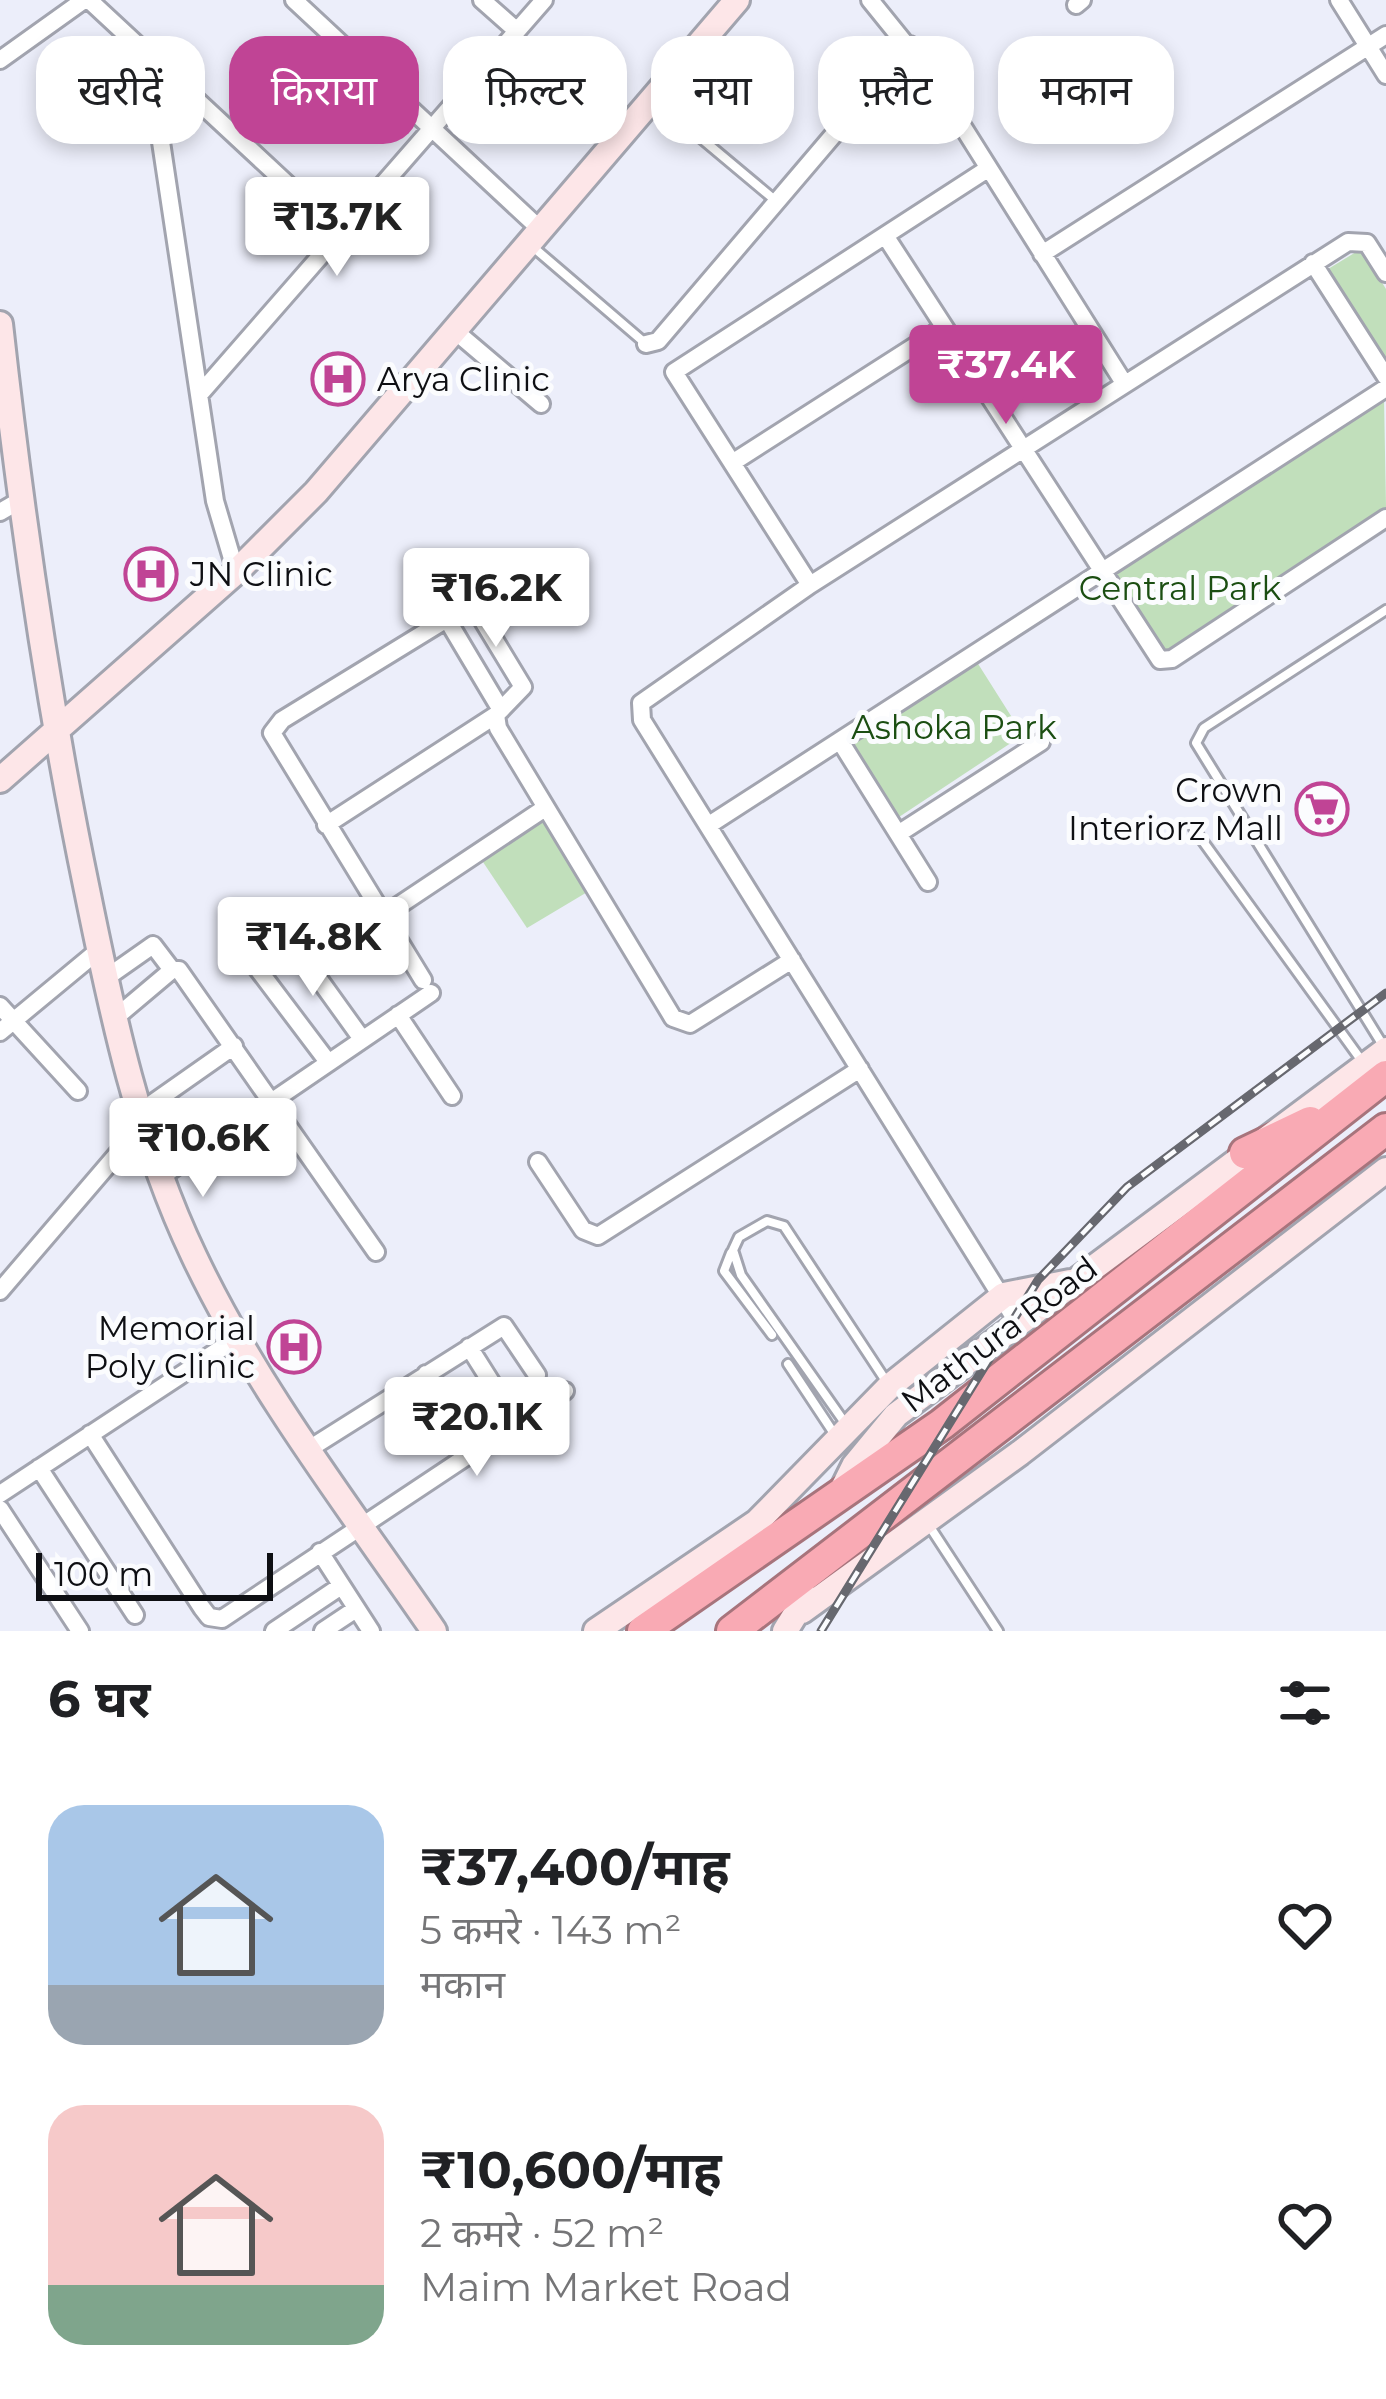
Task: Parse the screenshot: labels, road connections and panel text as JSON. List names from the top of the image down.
{
  "streets": {
    "highway": ["Mathura Road"]
  },
  "parks": ["Central Park", "Ashoka Park"],
  "places": {
    "hospital": ["Arya Clinic", "JN Clinic", "Memorial Poly Clinic"],
    "supermarket": ["Crown Interiorz Mall"]
  },
  "scale_bar": "100 m",
  "page": {
    "chip": [
      "खरीदें",
      "किराया",
      "फ़िल्टर",
      "नया",
      "फ़्लैट",
      "मकान"
    ],
    "price": [
      "₹13.7K",
      "₹37.4K",
      "₹16.2K",
      "₹14.8K",
      "₹10.6K",
      "₹20.1K"
    ],
    "scale": "100 m",
    "heading": "6 घर",
    "list": [
      {
        "name": "₹37,400/माह",
        "note": "5 कमरे · 143 m² · मकान"
      },
      {
        "name": "₹10,600/माह",
        "note": "2 कमरे · 52 m² · Maim Market Road"
      }
    ]
  }
}
